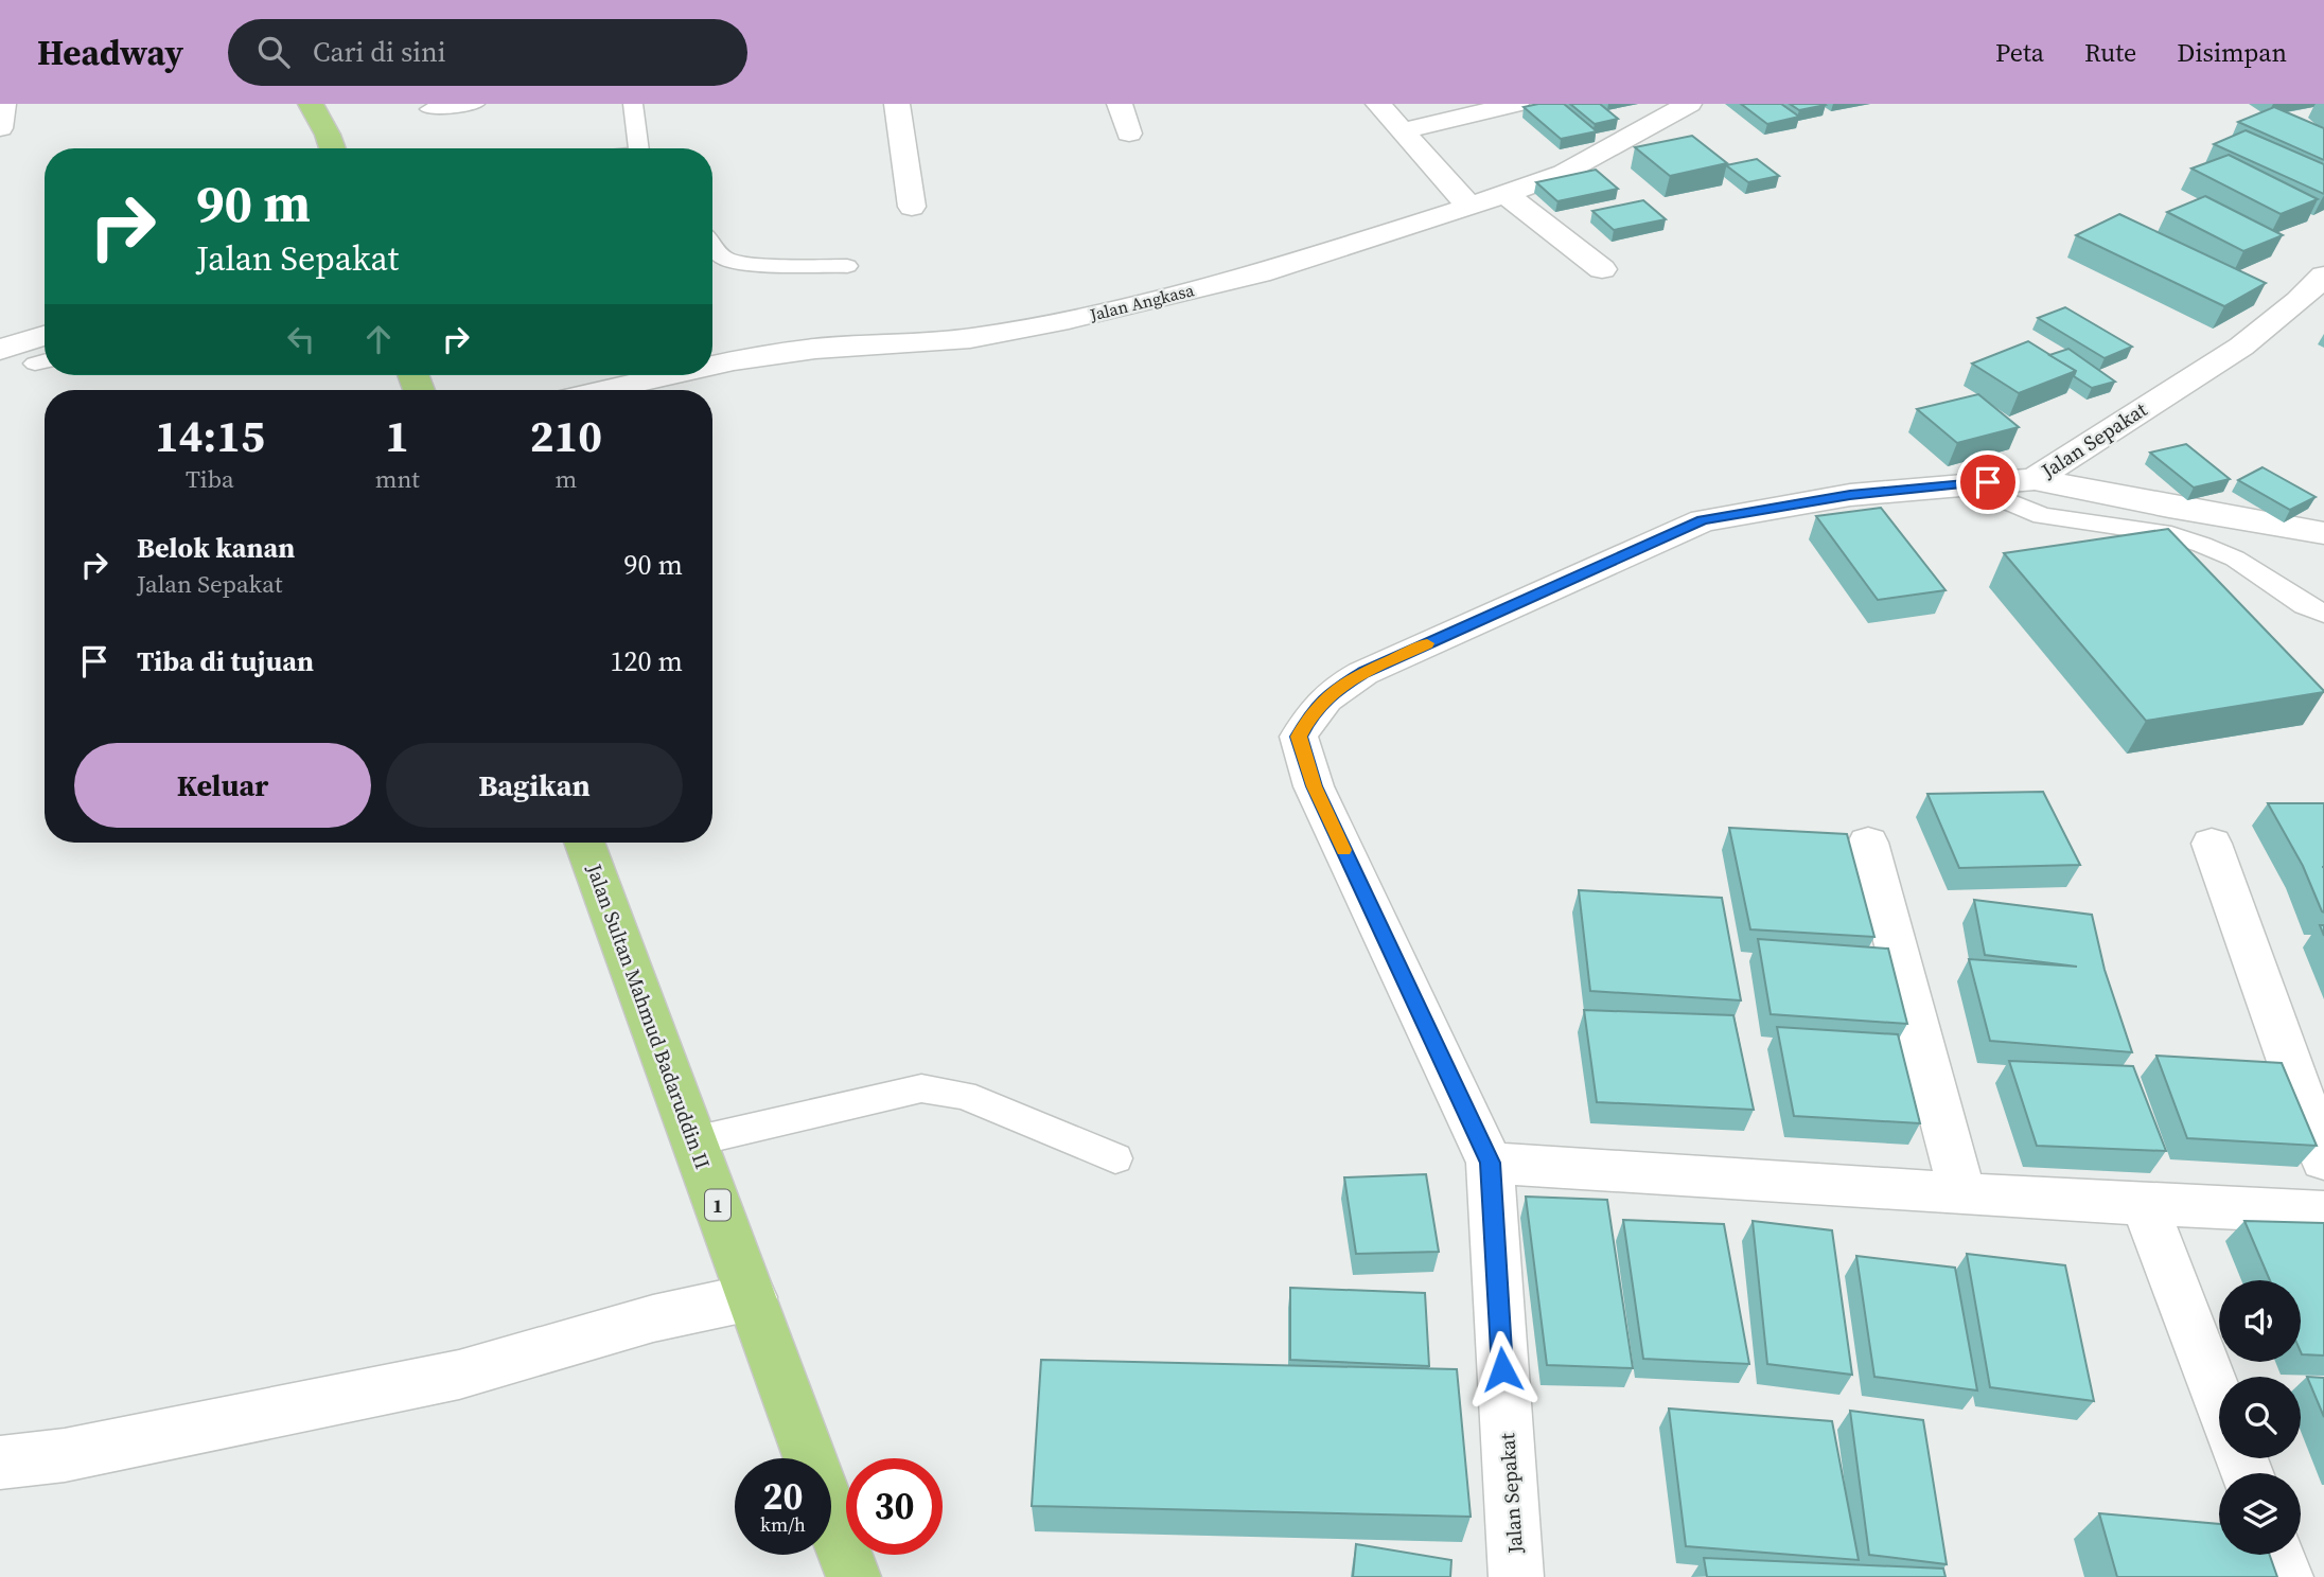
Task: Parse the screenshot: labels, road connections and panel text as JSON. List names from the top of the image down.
{
  "streets": {
    "highway": ["Jalan Sultan Mahmud Badaruddin II", "1"],
    "street": ["Jalan Angkasa", "Jalan Sepakat"]
  },
  "page": {
    "header": "Headway",
    "search": "Cari di sini",
    "nav": ["Peta", "Rute", "Disimpan"],
    "turn": ["90 m", "Jalan Sepakat"],
    "eta": [
      "14:15",
      "Tiba",
      "1",
      "mnt",
      "210",
      "m"
    ],
    "list": [
      {
        "name": "Belok kanan",
        "note": "Jalan Sepakat",
        "value": "90 m"
      },
      {
        "name": "Tiba di tujuan",
        "value": "120 m"
      }
    ],
    "buttons": ["Keluar", "Bagikan"],
    "speed": "20 km/h",
    "limit": "30"
  }
}
